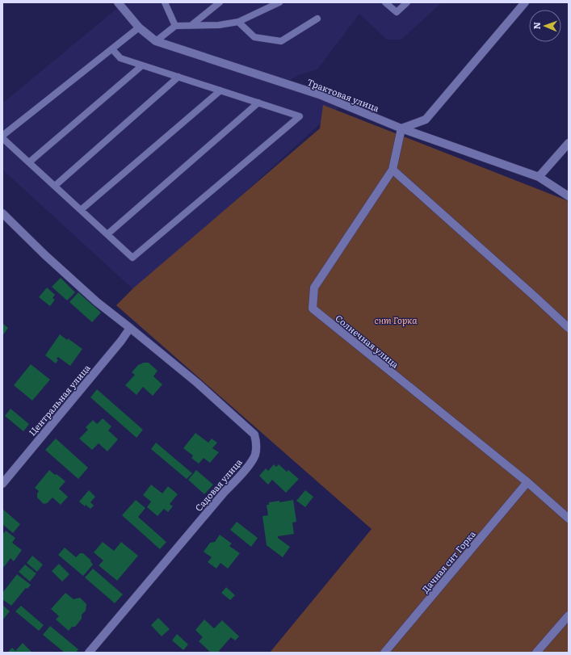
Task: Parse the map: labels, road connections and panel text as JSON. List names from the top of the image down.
{
  "streets": {
    "street": [
      "Трактовая улица",
      "Солнечная улица",
      "Центральная улица",
      "Садовая улица",
      "Дачная снт Горка"
    ]
  },
  "crossings": [
    ["Трактовая улица", "Солнечная улица"],
    ["Солнечная улица", "Дачная снт Горка"],
    ["Центральная улица", "Садовая улица"]
  ],
  "parks": ["снт Горка"],
  "north": "left"
}
